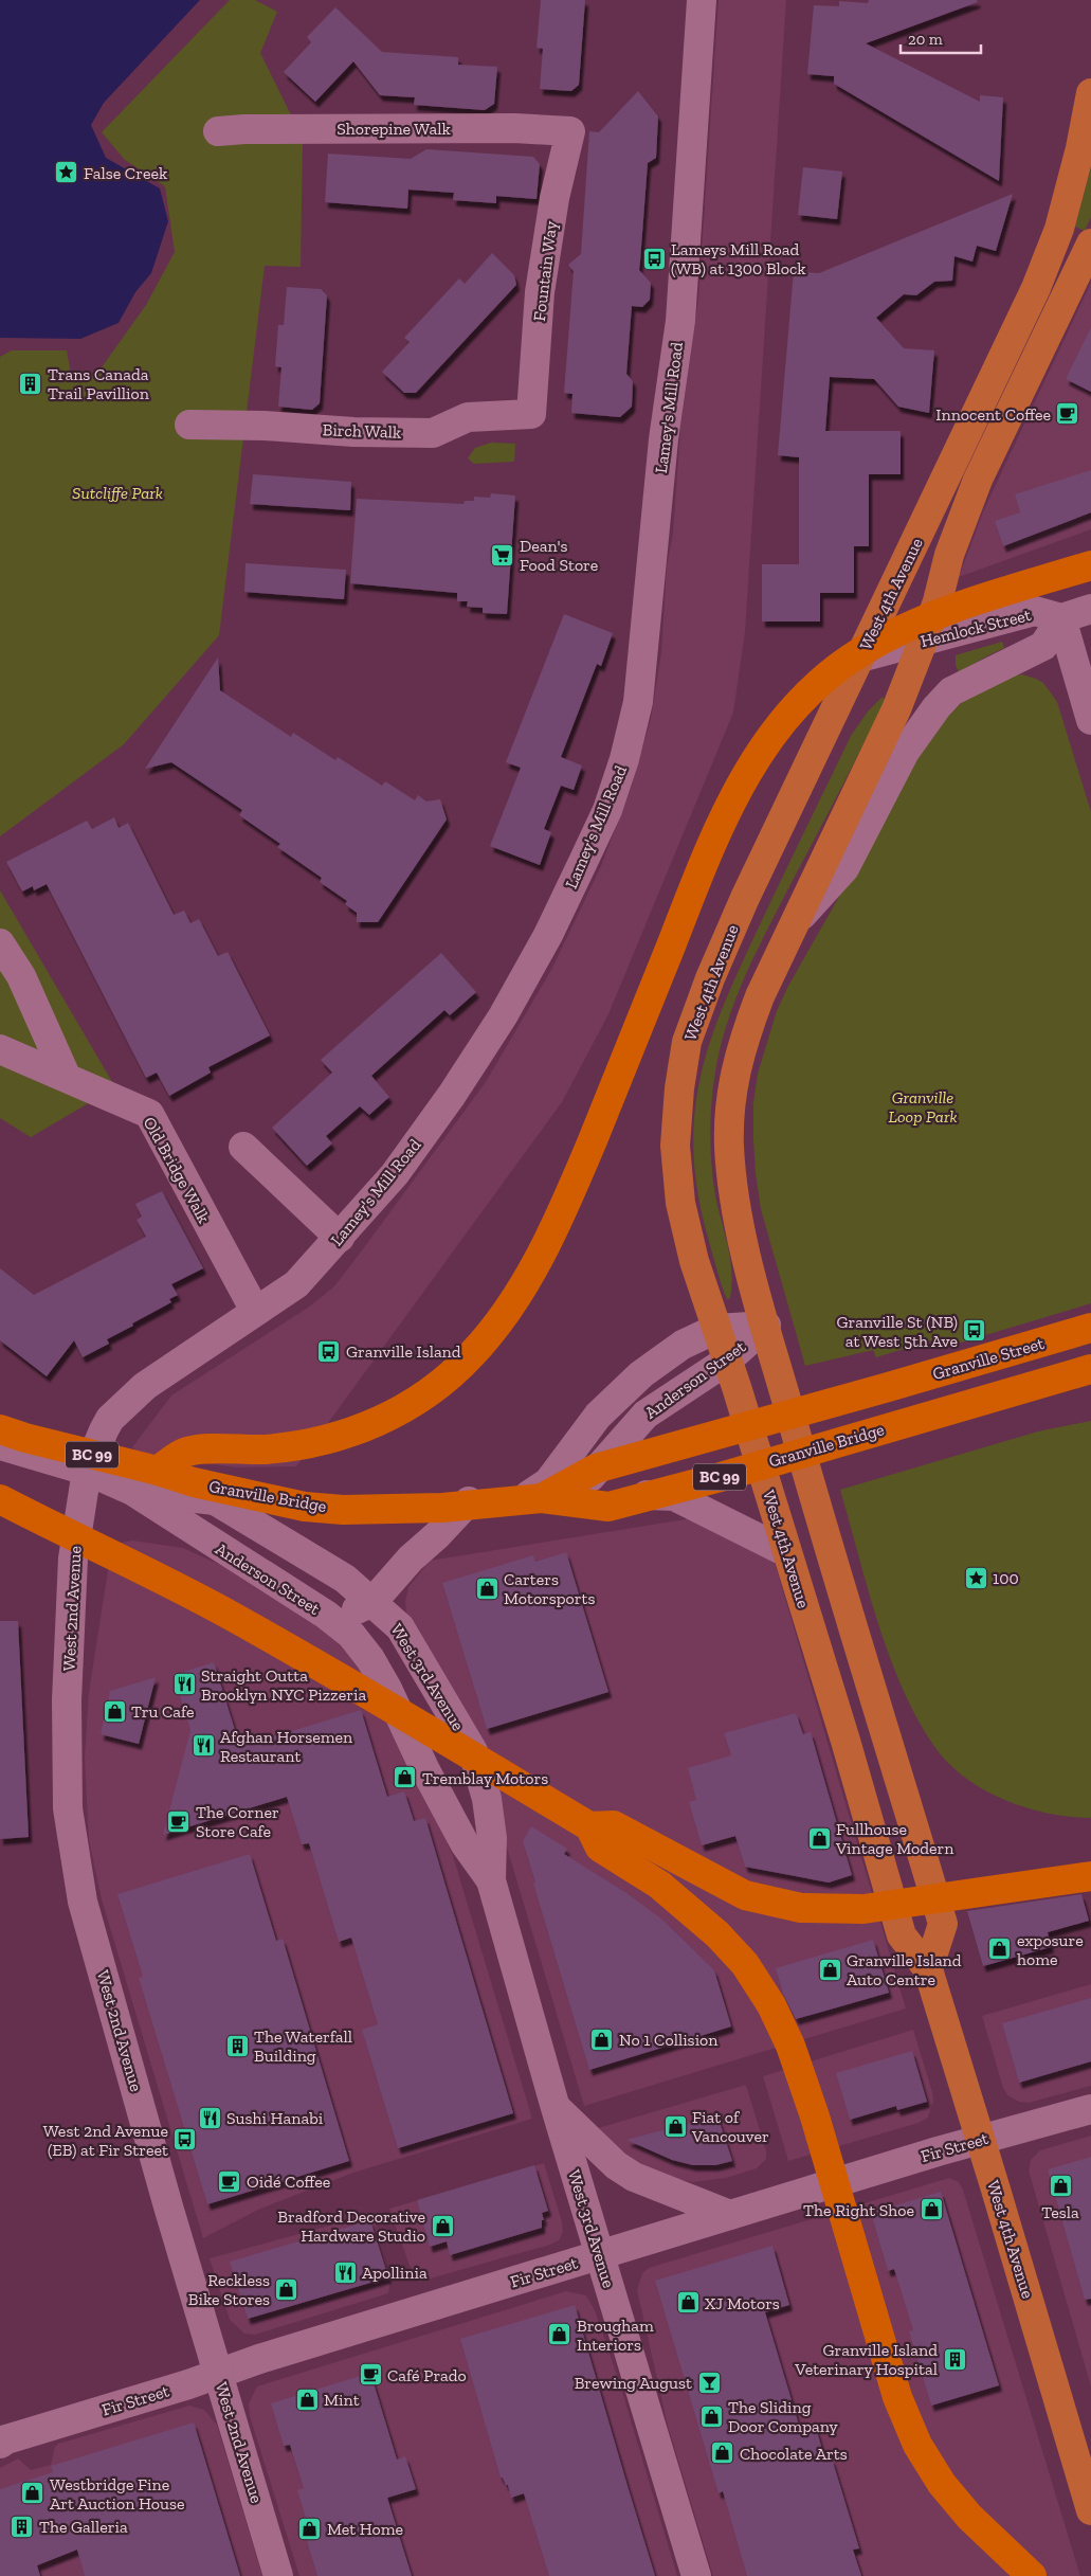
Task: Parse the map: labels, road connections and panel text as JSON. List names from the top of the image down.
{
  "streets": {
    "highway": ["Granville Street", "Granville Bridge", "BC 99"],
    "main road": ["West 4th Avenue"],
    "street": [
      "Shorepine Walk",
      "Fountain Way",
      "Lamey's Mill Road",
      "Birch Walk",
      "Hemlock Street",
      "Old Bridge Walk",
      "Anderson Street",
      "West 2nd Avenue",
      "West 3rd Avenue",
      "Fir Street"
    ]
  },
  "crossings": [
    ["Shorepine Walk", "Fountain Way"],
    ["Fountain Way", "Birch Walk"],
    ["Lamey's Mill Road", "Old Bridge Walk"],
    ["Lamey's Mill Road", "Anderson Street"],
    ["Lamey's Mill Road", "West 2nd Avenue"],
    ["West 4th Avenue", "Hemlock Street"],
    ["West 4th Avenue", "Anderson Street"],
    ["West 4th Avenue", "Fir Street"],
    ["Granville Street", "Granville Bridge"],
    ["Anderson Street", "Granville Bridge"],
    ["Anderson Street", "West 2nd Avenue"],
    ["Anderson Street", "West 3rd Avenue"],
    ["West 2nd Avenue", "Fir Street"],
    ["West 3rd Avenue", "Fir Street"]
  ],
  "parks": ["Sutcliffe Park", "Granville Loop Park"],
  "places": {
    "place": ["False Creek", "100"],
    "bus stop": [
      "Lameys Mill Road (WB) at 1300 Block",
      "Granville St (NB) at West 5th Ave",
      "Granville Island",
      "West 2nd Avenue (EB) at Fir Street"
    ],
    "building": [
      "Trans Canada Trail Pavillion",
      "The Waterfall Building",
      "Granville Island Veterinary Hospital",
      "The Galleria"
    ],
    "cafe": [
      "Innocent Coffee",
      "The Corner Store Cafe",
      "Oidé Coffee",
      "Café Prado"
    ],
    "supermarket": ["Dean's Food Store"],
    "shop": [
      "Carters Motorsports",
      "Tru Cafe",
      "Tremblay Motors",
      "Fullhouse Vintage Modern",
      "exposure home",
      "Granville Island Auto Centre",
      "No 1 Collision",
      "Fiat of Vancouver",
      "Tesla",
      "The Right Shoe",
      "Bradford Decorative Hardware Studio",
      "Reckless Bike Stores",
      "XJ Motors",
      "Brougham Interiors",
      "Mint",
      "The Sliding Door Company",
      "Chocolate Arts",
      "Westbridge Fine Art Auction House",
      "Met Home"
    ],
    "restaurant": [
      "Straight Outta Brooklyn NYC Pizzeria",
      "Afghan Horsemen Restaurant",
      "Sushi Hanabi",
      "Apollinia"
    ],
    "bar": ["Brewing August"]
  },
  "scale_bar": "20 m"
}
